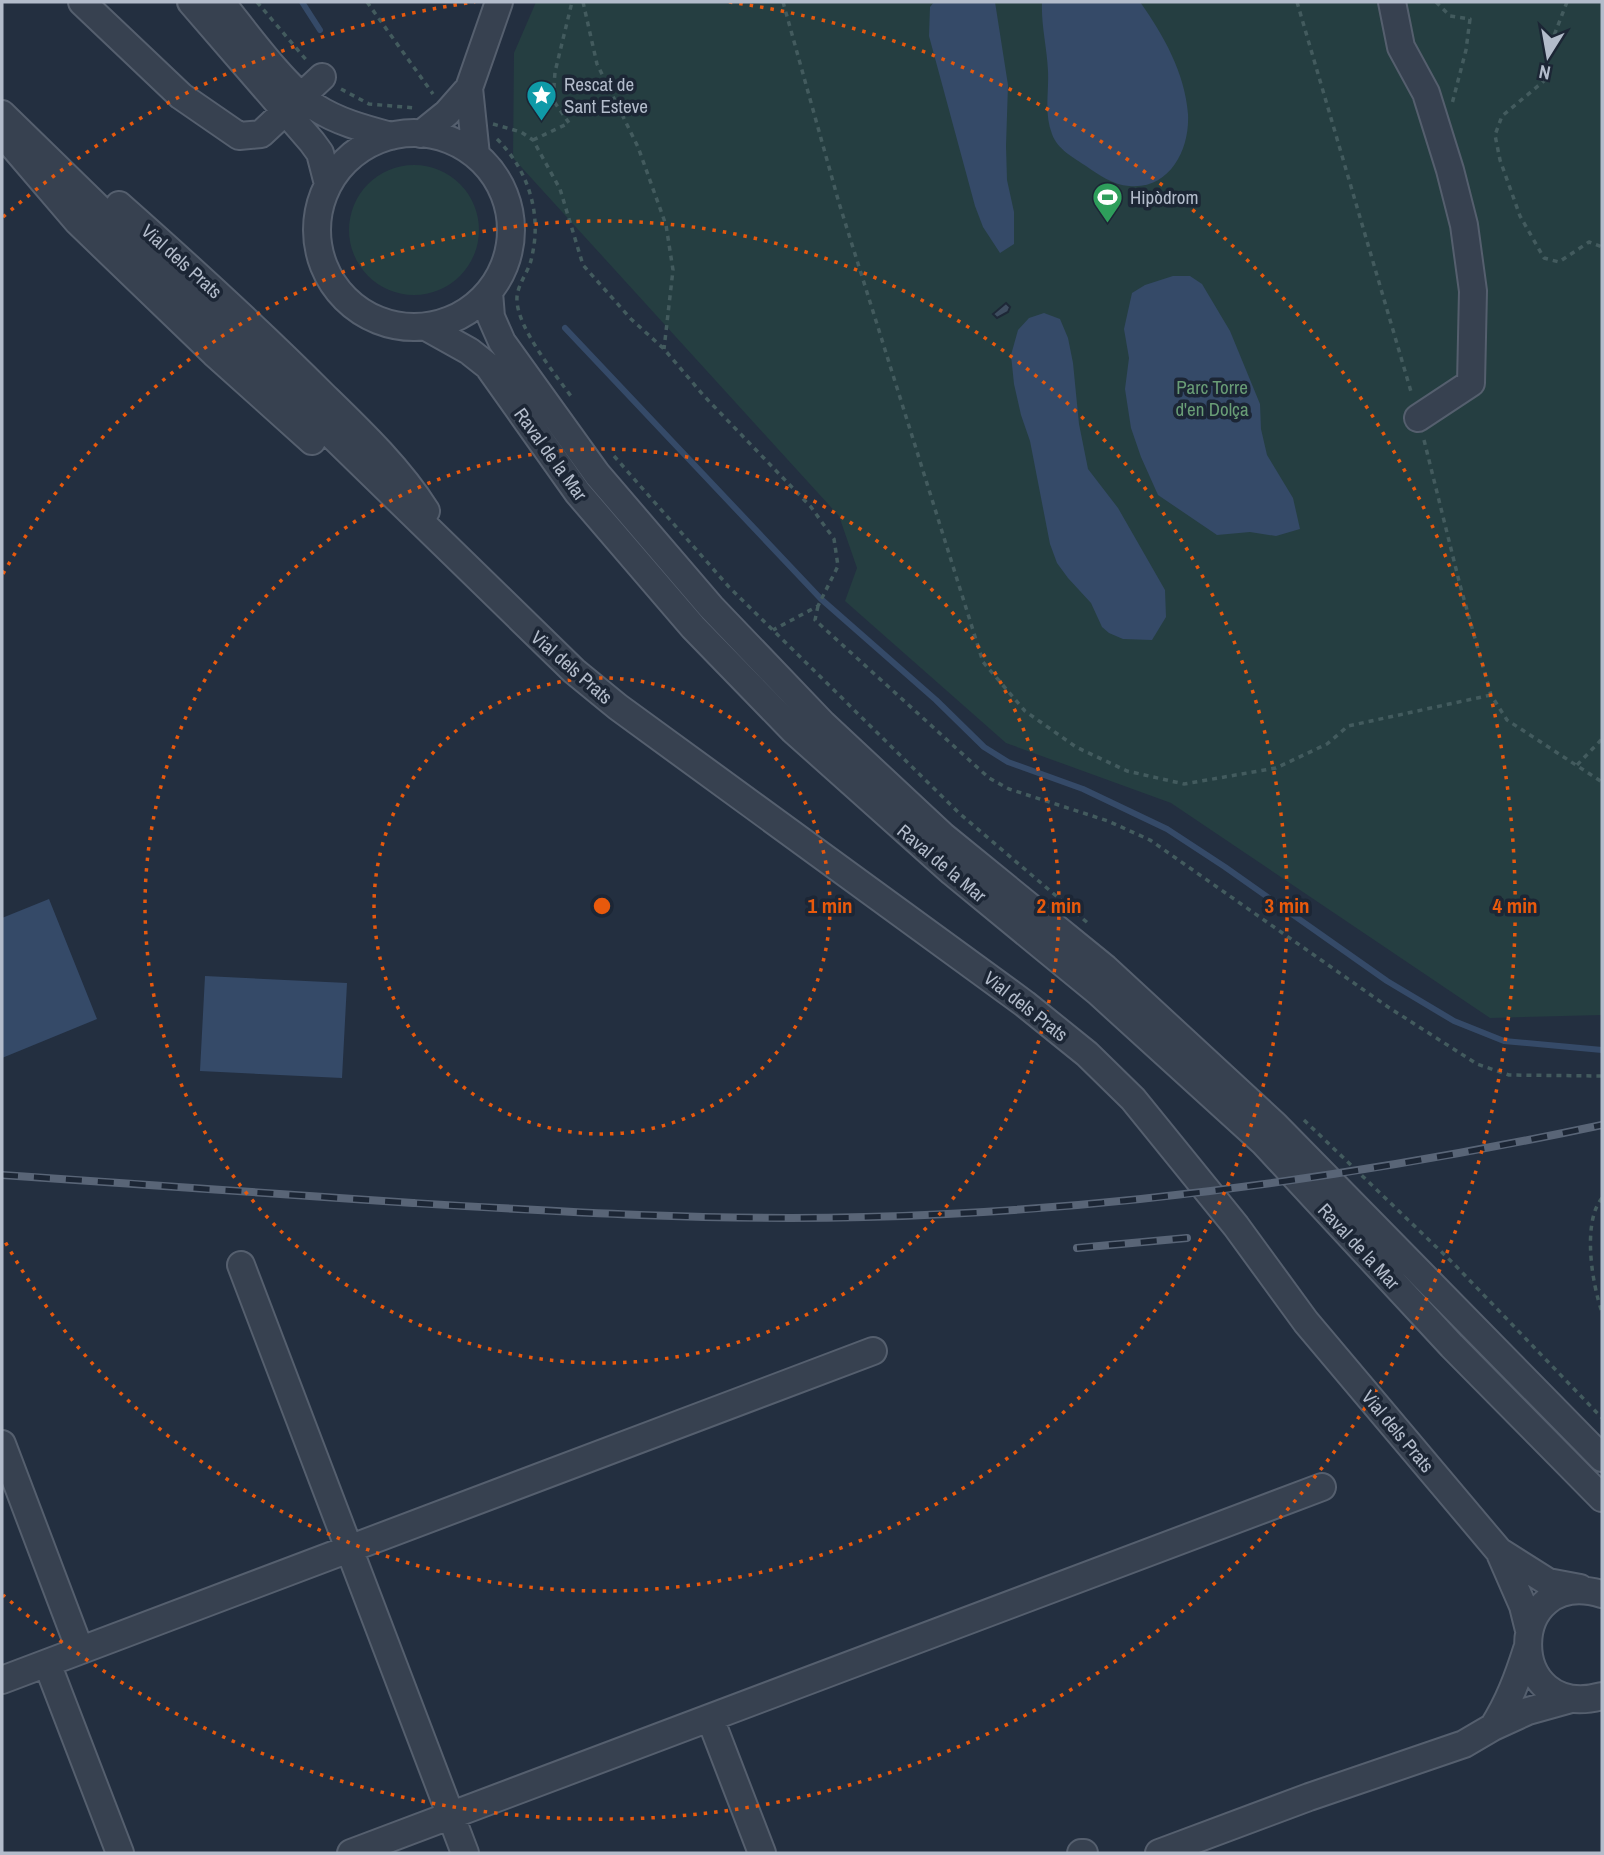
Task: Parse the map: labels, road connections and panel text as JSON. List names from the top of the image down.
{
  "streets": {
    "street": ["Vial dels Prats", "Raval de la Mar"]
  },
  "parks": ["Parc Torre d'en Dolça"],
  "places": {
    "place": ["Rescat de Sant Esteve"],
    "sports": ["Hipòdrom"]
  },
  "north": "bottom",
  "rings": [
    "1 min",
    "2 min",
    "3 min",
    "4 min"
  ]
}
